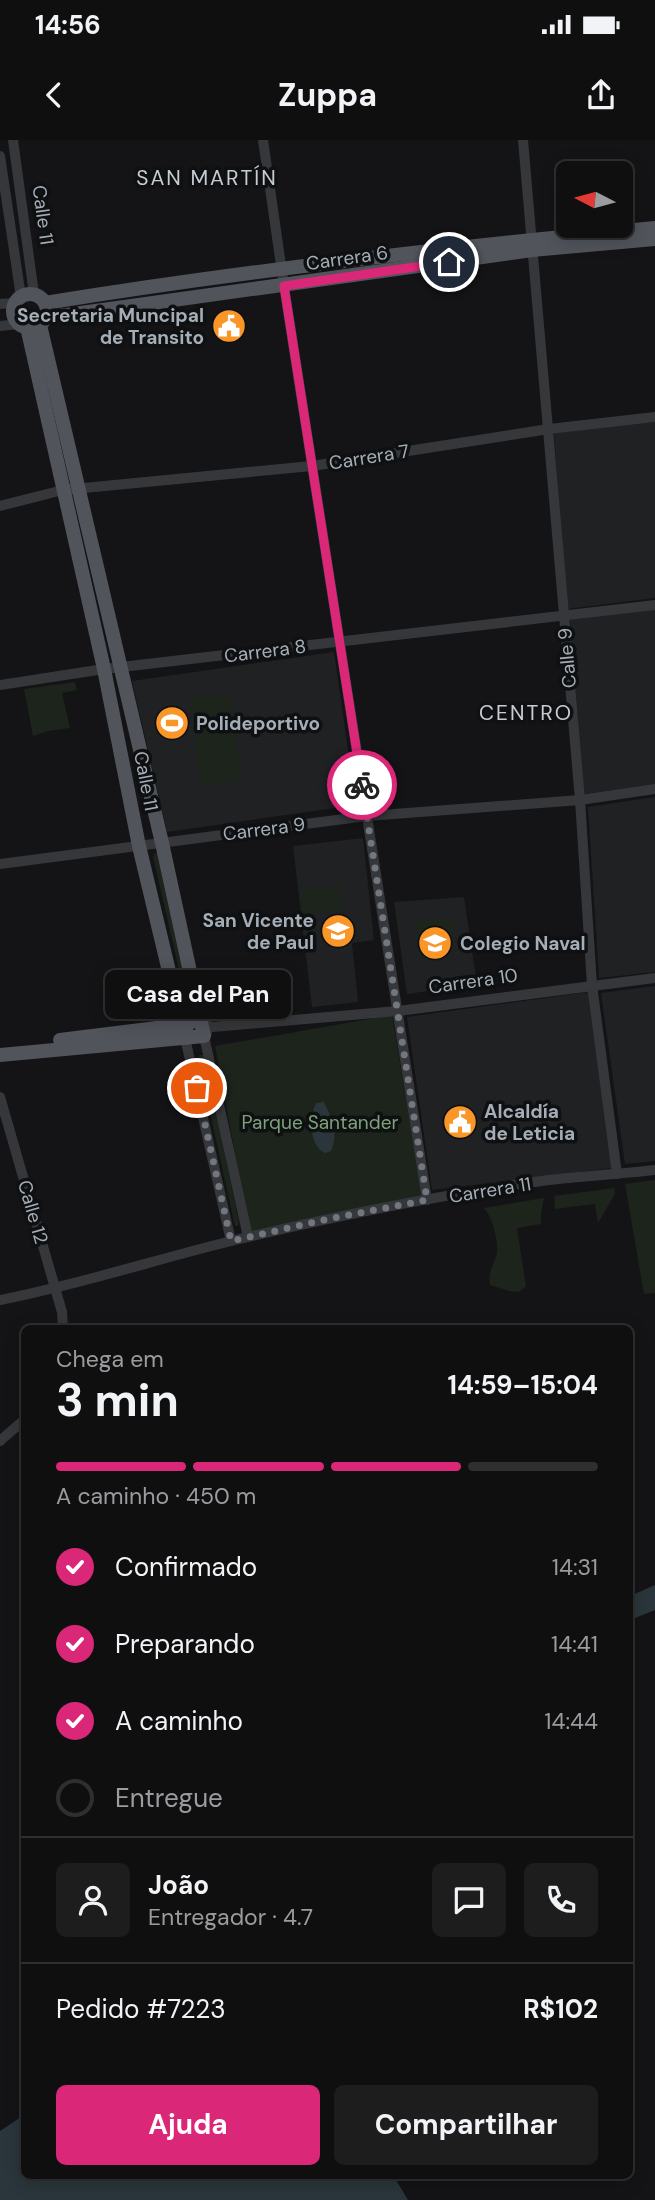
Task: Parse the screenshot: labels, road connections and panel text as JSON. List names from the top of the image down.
{
  "streets": {
    "main road": ["Calle 11", "Carrera 6", "Carrera 10"],
    "street": [
      "Carrera 7",
      "Carrera 8",
      "Calle 9",
      "Carrera 9",
      "Carrera 11",
      "Calle 12"
    ]
  },
  "crossings": [
    ["Calle 11", "Carrera 6"],
    ["Calle 11", "Carrera 7"],
    ["Calle 11", "Carrera 8"],
    ["Calle 11", "Carrera 9"],
    ["Calle 11", "Carrera 10"],
    ["Calle 11", "Carrera 11"],
    ["Carrera 6", "Calle 9"],
    ["Carrera 7", "Calle 9"],
    ["Carrera 8", "Calle 9"],
    ["Calle 9", "Carrera 9"],
    ["Calle 9", "Carrera 10"],
    ["Calle 9", "Carrera 11"],
    ["Carrera 11", "Calle 12"]
  ],
  "districts": ["SAN MARTÍN", "CENTRO"],
  "parks": ["Parque Santander"],
  "places": {
    "public building": ["Secretaria Muncipal de Transito", "Alcaldía de Leticia"],
    "sports": ["Polideportivo"],
    "school or university": ["San Vicente de Paul", "Colegio Naval"],
    "other": ["Casa del Pan"]
  },
  "north": "left",
  "page": {
    "status": "14:56",
    "header": "Zuppa",
    "bubble": "Casa del Pan",
    "heading": ["3 min", "Chega em", "14:59–15:04"],
    "panel": [
      "João",
      "Entregador · 4.7",
      "Pedido #7223",
      "R$102"
    ],
    "bar": "A caminho · 450 m",
    "list": [
      ["Confirmado", "14:31"],
      ["Preparando", "14:41"],
      ["A caminho", "14:44"],
      "Entregue"
    ],
    "buttons": ["Ajuda", "Compartilhar"]
  }
}
